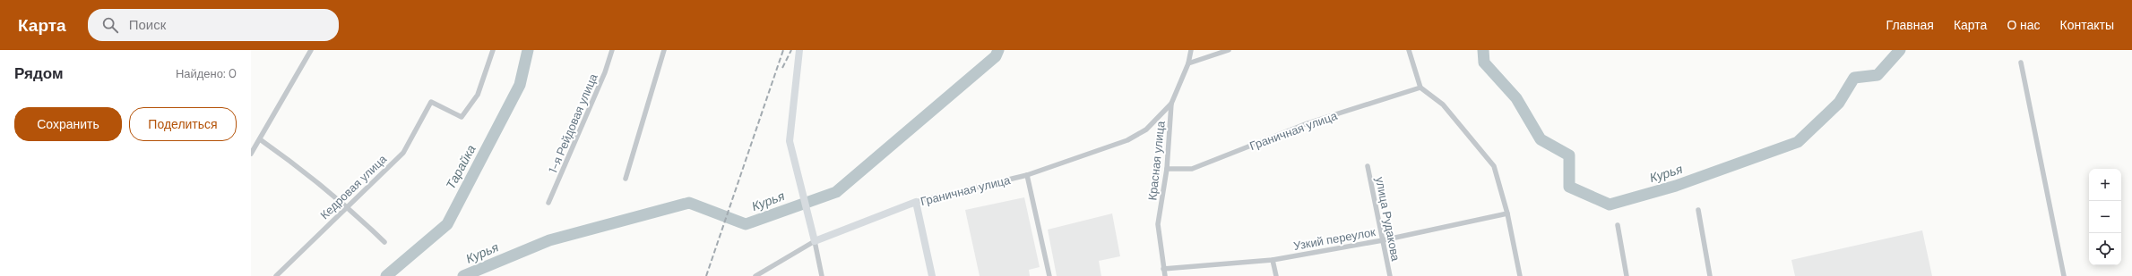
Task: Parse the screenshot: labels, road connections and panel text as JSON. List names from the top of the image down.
{
  "streets": {
    "street": [
      "1-я Рейдовая улица",
      "Граничная улица",
      "Красная улица",
      "Кедровая улица",
      "улица Рудакова",
      "Узкий переулок"
    ]
  },
  "crossings": [
    ["Граничная улица", "Красная улица"],
    ["Красная улица", "Узкий переулок"],
    ["улица Рудакова", "Узкий переулок"]
  ],
  "water": ["Тарайка", "Курья"],
  "page": {
    "header": "Карта",
    "search": "Поиск",
    "nav": [
      "Главная",
      "Карта",
      "О нас",
      "Контакты"
    ],
    "heading": ["Рядом", "Найдено: 0"],
    "buttons": ["Сохранить", "Поделиться"],
    "map_buttons": ["+", "−"]
  }
}
